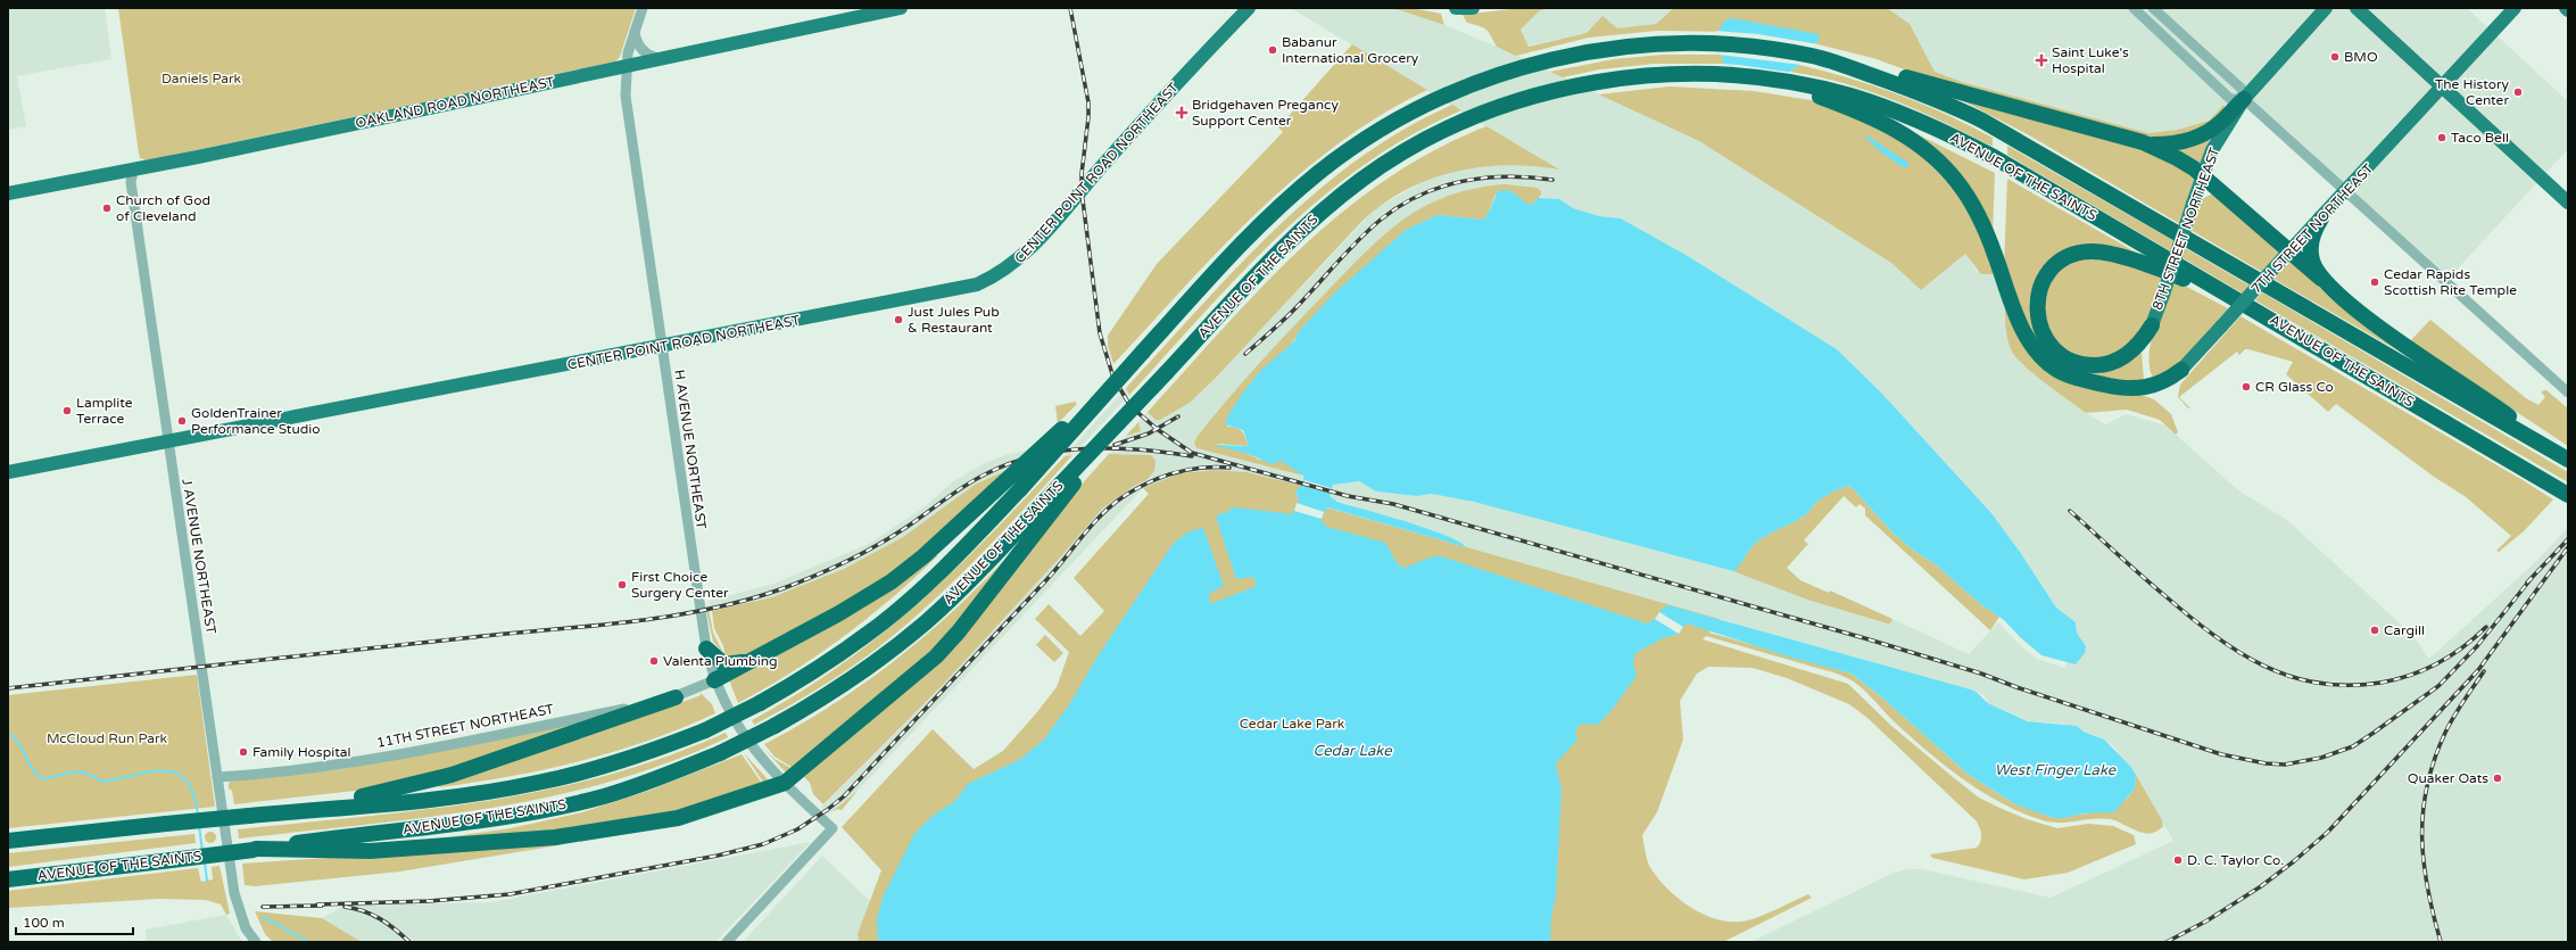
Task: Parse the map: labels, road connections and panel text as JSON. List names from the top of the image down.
{
  "streets": {
    "highway": ["AVENUE OF THE SAINTS"],
    "main road": [
      "OAKLAND ROAD NORTHEAST",
      "CENTER POINT ROAD NORTHEAST",
      "8TH STREET NORTHEAST",
      "7TH STREET NORTHEAST"
    ],
    "street": ["H AVENUE NORTHEAST", "J AVENUE NORTHEAST", "11TH STREET NORTHEAST"]
  },
  "crossings": [
    ["OAKLAND ROAD NORTHEAST", "H AVENUE NORTHEAST"],
    ["OAKLAND ROAD NORTHEAST", "J AVENUE NORTHEAST"],
    ["CENTER POINT ROAD NORTHEAST", "H AVENUE NORTHEAST"],
    ["CENTER POINT ROAD NORTHEAST", "J AVENUE NORTHEAST"],
    ["H AVENUE NORTHEAST", "11TH STREET NORTHEAST"],
    ["J AVENUE NORTHEAST", "11TH STREET NORTHEAST"]
  ],
  "water": ["Cedar Lake", "West Finger Lake"],
  "parks": ["Daniels Park", "Cedar Lake Park", "McCloud Run Park"],
  "places": {
    "other": [
      "Babanur International Grocery",
      "BMO",
      "The History Center",
      "Taco Bell",
      "Church of God of Cleveland",
      "Cedar Rapids Scottish Rite Temple",
      "Just Jules Pub & Restaurant",
      "CR Glass Co",
      "Lamplite Terrace",
      "GoldenTrainer Performance Studio",
      "First Choice Surgery Center",
      "Cargill",
      "Valenta Plumbing",
      "Family Hospital",
      "Quaker Oats",
      "D. C. Taylor Co."
    ],
    "health": ["Saint Luke's Hospital", "Bridgehaven Pregancy Support Center"]
  },
  "scale_bar": "100 m"
}
